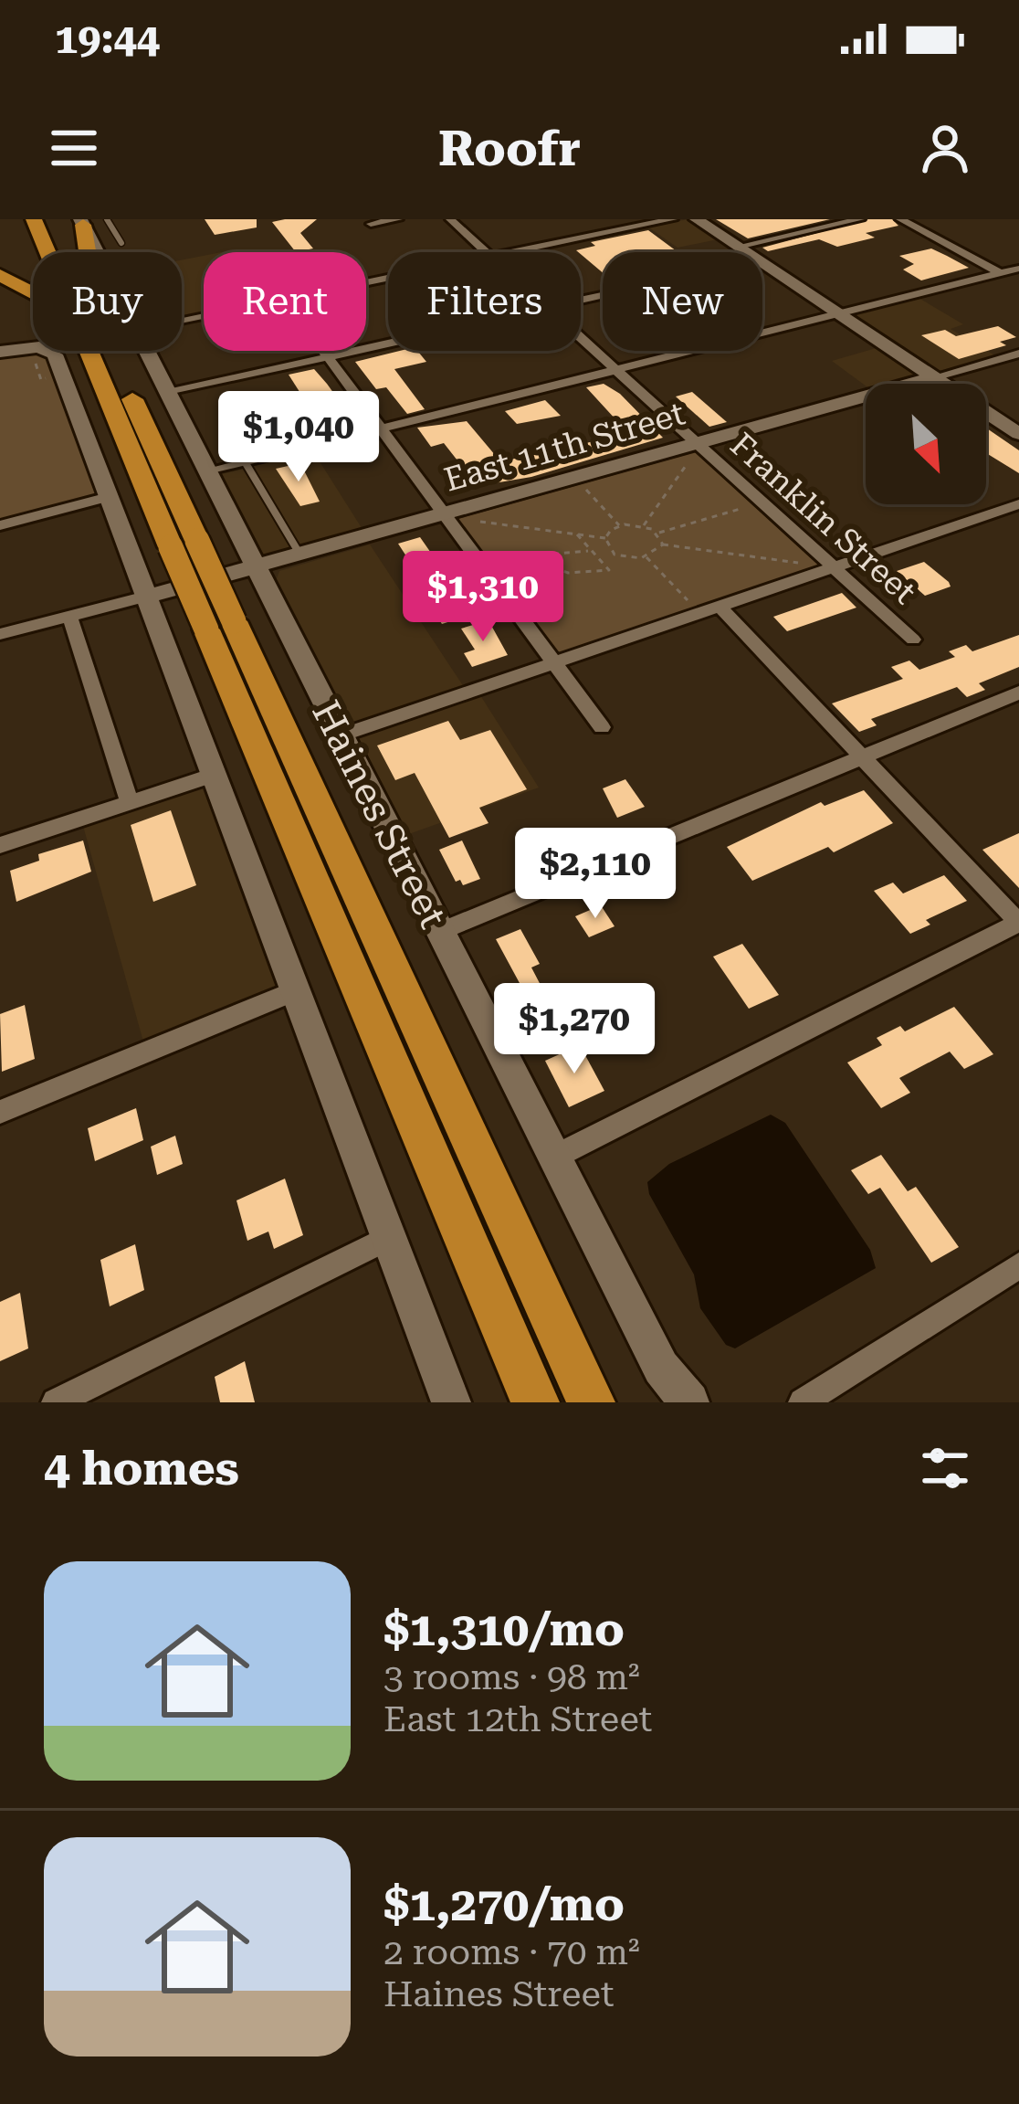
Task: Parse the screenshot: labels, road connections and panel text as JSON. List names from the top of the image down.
{
  "streets": {
    "street": ["East 11th Street", "Franklin Street", "Haines Street"]
  },
  "crossings": [
    ["East 11th Street", "Franklin Street"],
    ["East 11th Street", "Haines Street"]
  ],
  "north": "bottom right",
  "page": {
    "status": "19:44",
    "header": "Roofr",
    "chip": [
      "Buy",
      "Rent",
      "Filters",
      "New"
    ],
    "price": [
      "$1,040",
      "$1,310",
      "$2,110",
      "$1,270"
    ],
    "heading": "4 homes",
    "list": [
      {
        "name": "$1,310/mo",
        "note": "3 rooms · 98 m² · East 12th Street"
      },
      {
        "name": "$1,270/mo",
        "note": "2 rooms · 70 m² · Haines Street"
      }
    ]
  }
}
